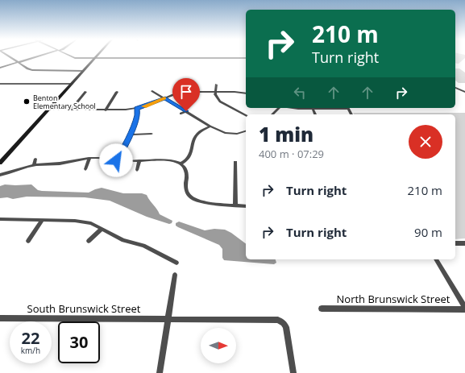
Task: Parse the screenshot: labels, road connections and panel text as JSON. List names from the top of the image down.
{
  "streets": {
    "street": ["North Brunswick Street", "South Brunswick Street"]
  },
  "places": ["Benton Elementary School"],
  "north": "right",
  "page": {
    "turn": ["210 m", "Turn right"],
    "heading": ["1 min", "400 m · 07:29"],
    "list": [
      {
        "name": "Turn right",
        "value": "210 m"
      },
      {
        "name": "Turn right",
        "value": "90 m"
      }
    ],
    "speed": "22 km/h",
    "limit": "30"
  }
}
